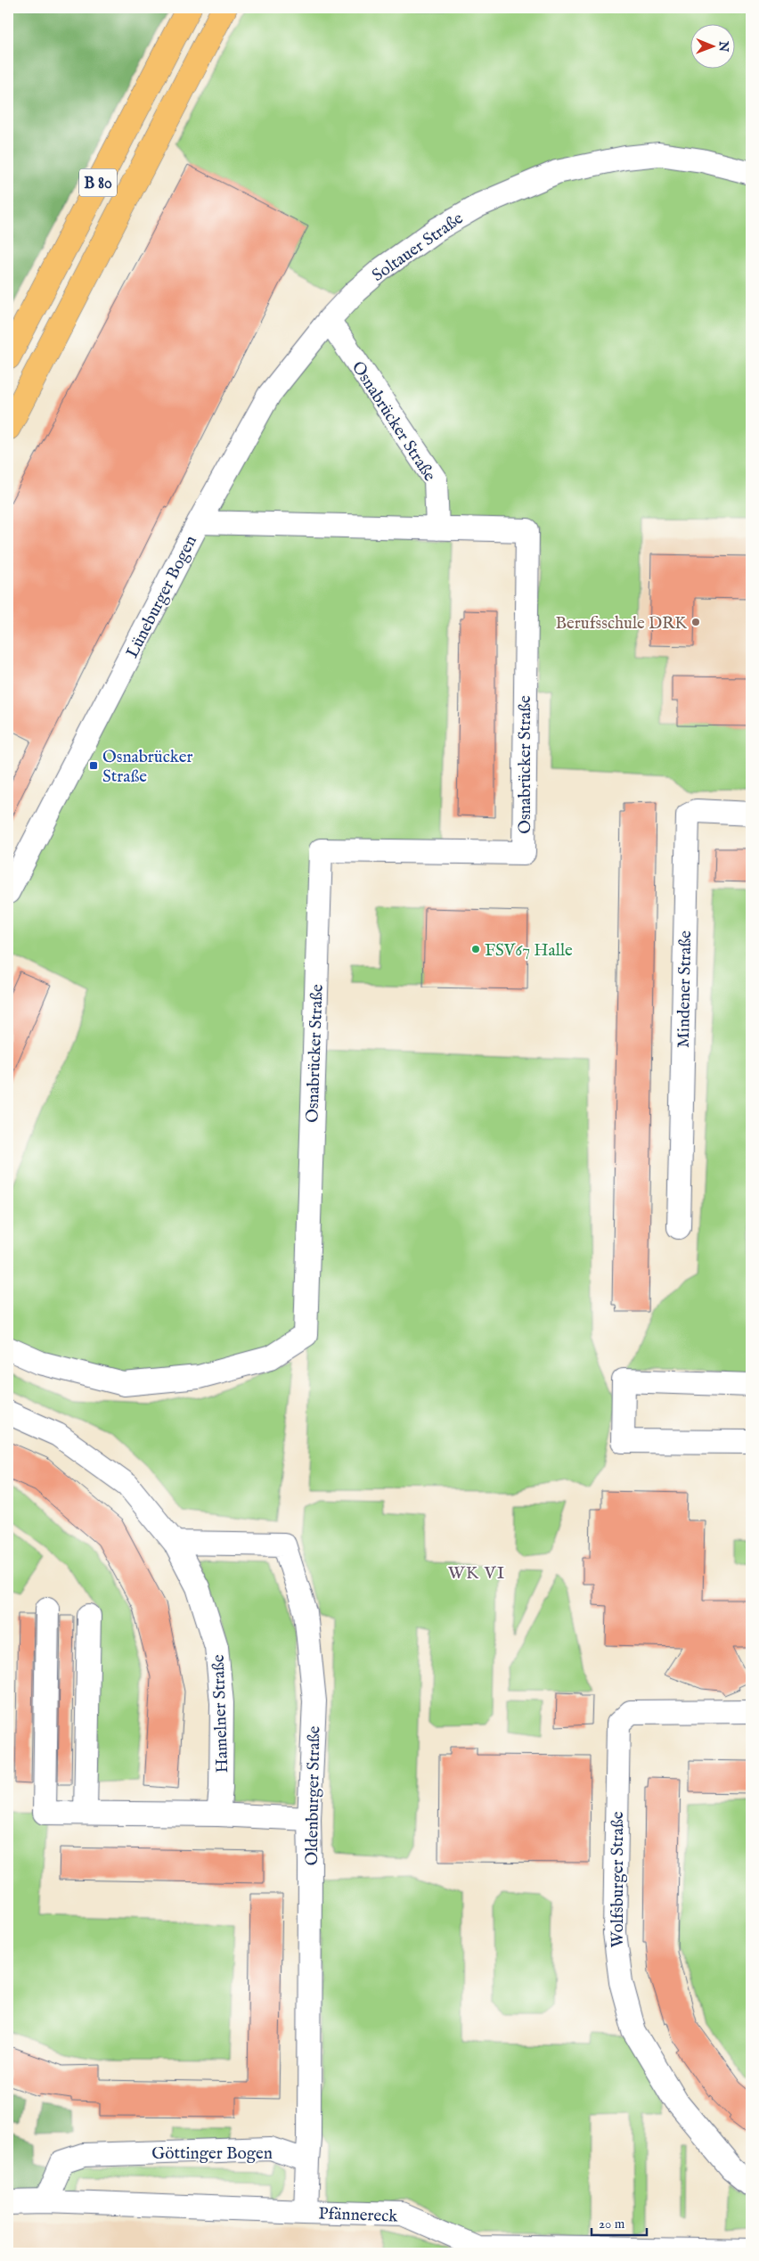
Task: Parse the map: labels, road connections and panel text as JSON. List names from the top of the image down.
{
  "streets": {
    "highway": ["B 80"],
    "street": [
      "Soltauer Straße",
      "Osnabrücker Straße",
      "Lüneburger Bogen",
      "Mindener Straße",
      "Hamelner Straße",
      "Oldenburger Straße",
      "Wolfsburger Straße",
      "Göttinger Bogen",
      "Pfännereck"
    ]
  },
  "crossings": [
    ["Soltauer Straße", "Osnabrücker Straße"],
    ["Soltauer Straße", "Lüneburger Bogen"],
    ["Osnabrücker Straße", "Lüneburger Bogen"],
    ["Hamelner Straße", "Oldenburger Straße"],
    ["Oldenburger Straße", "Göttinger Bogen"]
  ],
  "districts": ["WK VI"],
  "places": {
    "other": ["Berufsschule DRK", "FSV67 Halle"],
    "transit": ["Osnabrücker Straße"]
  },
  "scale_bar": "20 m",
  "north": "right"
}
